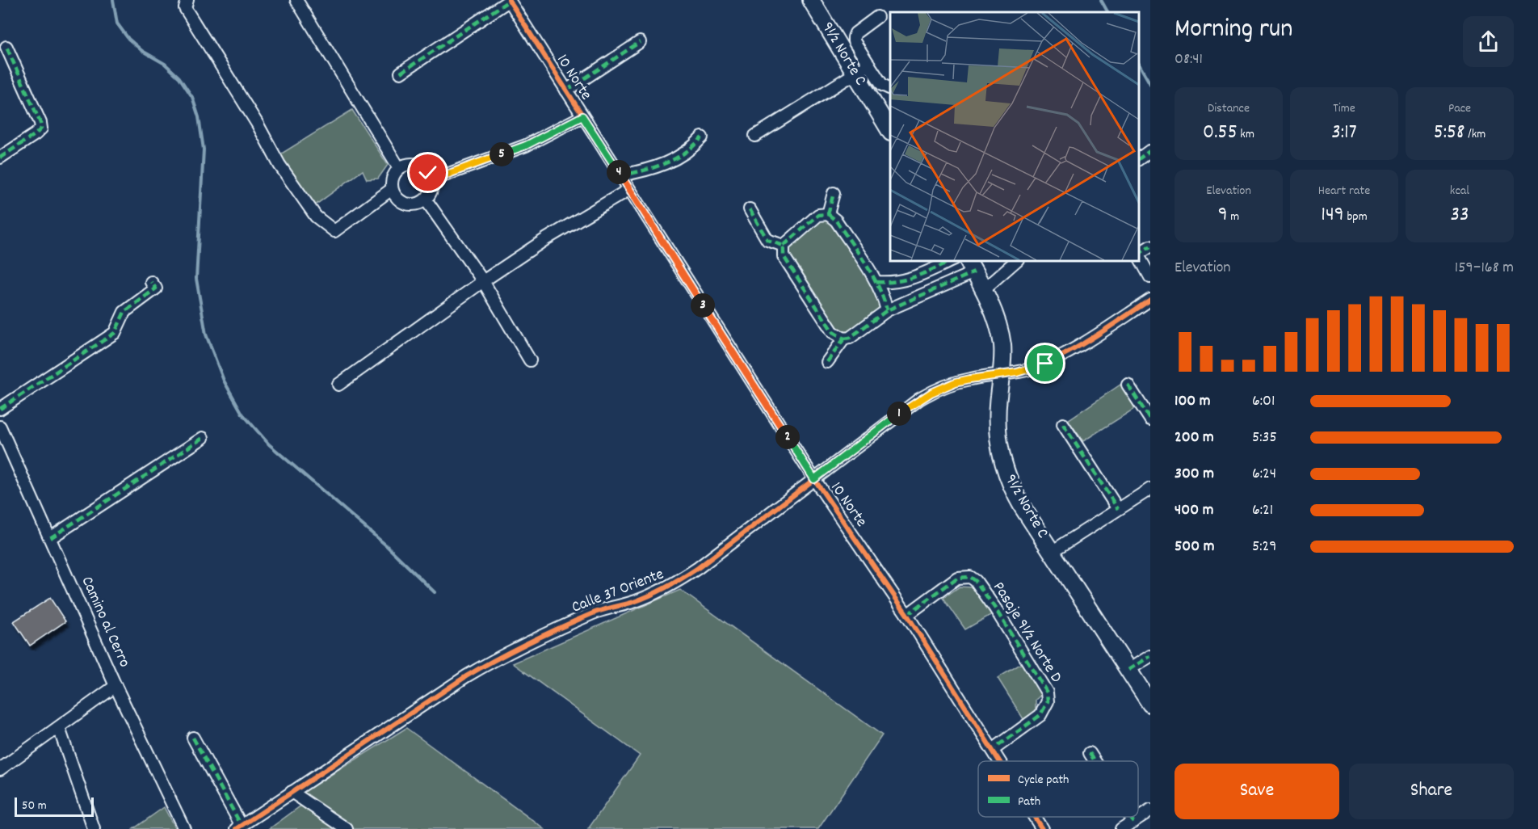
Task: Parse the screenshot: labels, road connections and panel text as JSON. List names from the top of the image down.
{
  "streets": {
    "street": [
      "9½ Norte C",
      "10 Norte",
      "Calle 37 Oriente",
      "Camino al Cerro",
      "Pasaje 9½ Norte D"
    ]
  },
  "crossings": [
    ["9½ Norte C", "Calle 37 Oriente"],
    ["10 Norte", "Calle 37 Oriente"],
    ["10 Norte", "Pasaje 9½ Norte D"]
  ],
  "legend": ["Cycle path", "Path"],
  "scale_bar": "50 m",
  "page": {
    "heading": ["Morning run", "08:41"],
    "stats": [
      ["Distance", "0.55 km"],
      ["Time", "3:17"],
      ["Pace", "5:58 /km"],
      ["Elevation", "9 m"],
      ["Heart rate", "149 bpm"],
      ["kcal", "33"]
    ],
    "pins": [
      "5",
      "4",
      "3",
      "1",
      "2"
    ],
    "chart": ["Elevation", "159–168 m"],
    "list": [
      {
        "name": "100 m",
        "note": "6:01"
      },
      {
        "name": "200 m",
        "note": "5:35"
      },
      {
        "name": "300 m",
        "note": "6:24"
      },
      {
        "name": "400 m",
        "note": "6:21"
      },
      {
        "name": "500 m",
        "note": "5:29"
      }
    ],
    "buttons": ["Save", "Share"],
    "scale": "50 m"
  }
}
